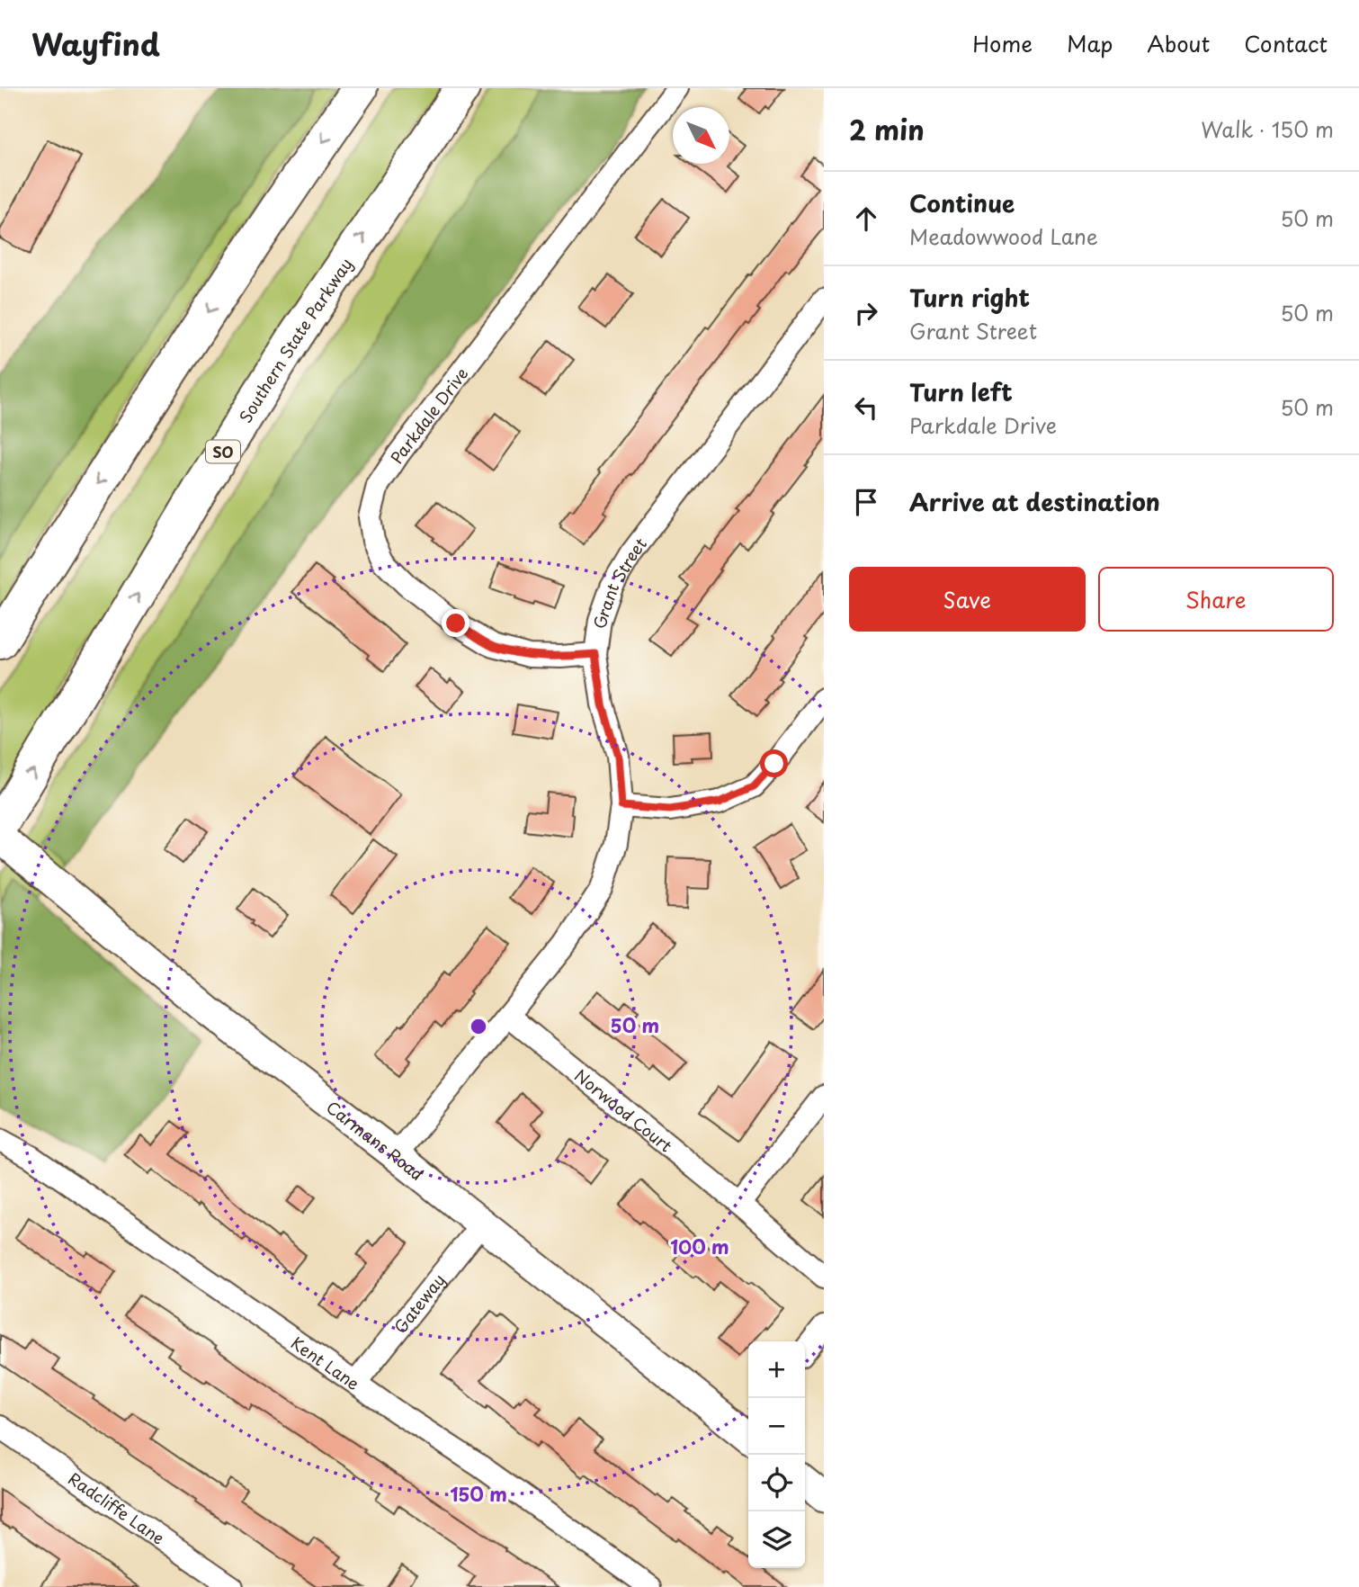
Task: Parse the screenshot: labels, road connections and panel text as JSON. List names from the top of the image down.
{
  "streets": {
    "highway": ["Southern State Parkway", "SO"],
    "street": [
      "Parkdale Drive",
      "Grant Street",
      "Norwood Court",
      "Carmans Road",
      "Gateway",
      "Kent Lane",
      "Radcliffe Lane"
    ]
  },
  "crossings": [
    ["Parkdale Drive", "Grant Street"],
    ["Grant Street", "Norwood Court"],
    ["Grant Street", "Carmans Road"],
    ["Carmans Road", "Gateway"],
    ["Gateway", "Kent Lane"]
  ],
  "north": "bottom right",
  "page": {
    "header": "Wayfind",
    "nav": [
      "Home",
      "Map",
      "About",
      "Contact"
    ],
    "heading": ["2 min", "Walk · 150 m"],
    "list": [
      ["Continue", "Meadowwood Lane", "50 m"],
      ["Turn right", "Grant Street", "50 m"],
      ["Turn left", "Parkdale Drive", "50 m"],
      "Arrive at destination"
    ],
    "buttons": ["Save", "Share"],
    "map_buttons": ["+", "−"]
  },
  "rings": ["50 m", "100 m", "150 m"]
}
